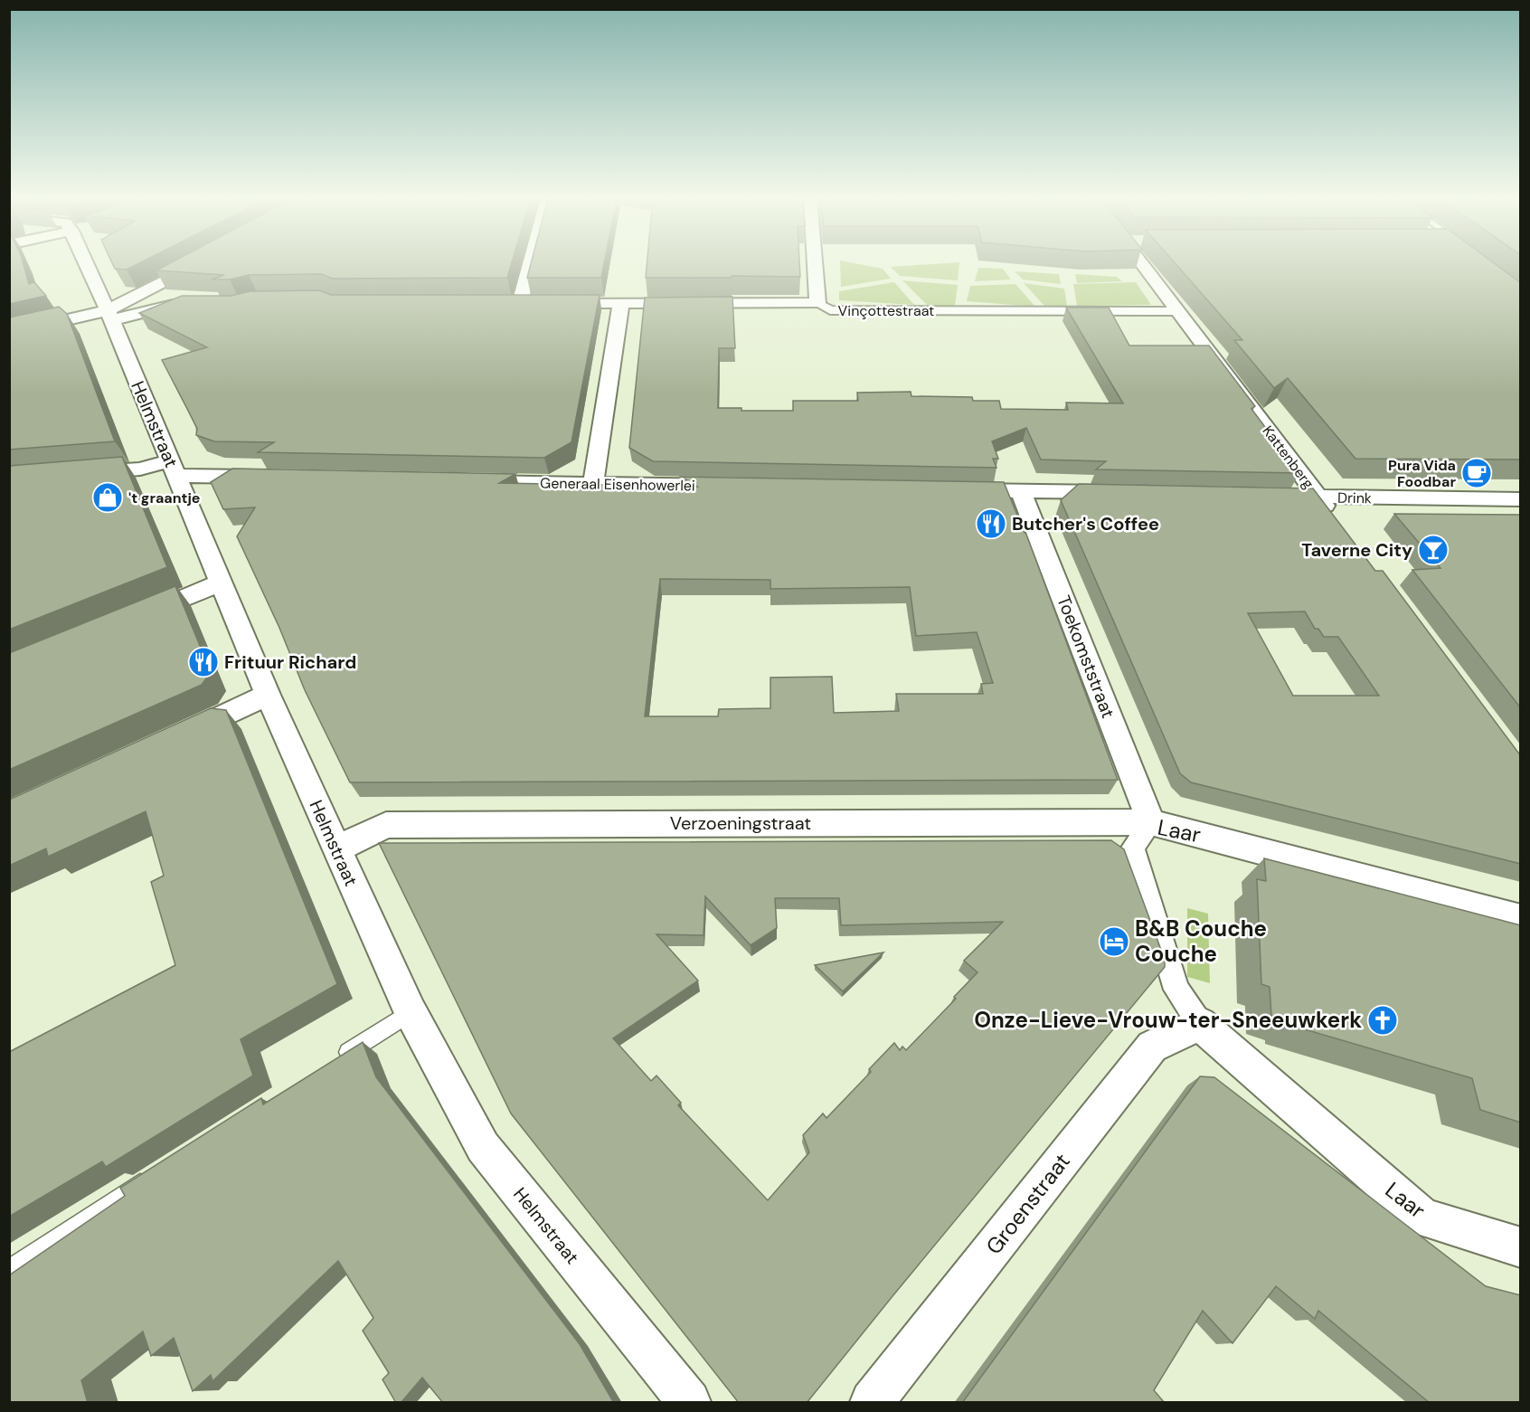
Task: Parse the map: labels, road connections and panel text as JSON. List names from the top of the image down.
{
  "streets": {
    "street": [
      "Vinçottestraat",
      "Helmstraat",
      "Kattenberg",
      "Generaal Eisenhowerlei",
      "Drink",
      "Toekomststraat",
      "Verzoeningstraat",
      "Laar",
      "Groenstraat"
    ]
  },
  "crossings": [
    ["Vinçottestraat", "Kattenberg"],
    ["Helmstraat", "Verzoeningstraat"],
    ["Kattenberg", "Drink"],
    ["Toekomststraat", "Verzoeningstraat"],
    ["Toekomststraat", "Laar"],
    ["Verzoeningstraat", "Laar"],
    ["Laar", "Groenstraat"]
  ],
  "places": {
    "cafe": ["Pura Vida Foodbar"],
    "shop": ["'t graantje"],
    "restaurant": ["Butcher's Coffee", "Frituur Richard"],
    "bar": ["Taverne City"],
    "hotel": ["B&B Couche Couche"],
    "church": ["Onze-Lieve-Vrouw-ter-Sneeuwkerk"]
  }
}
